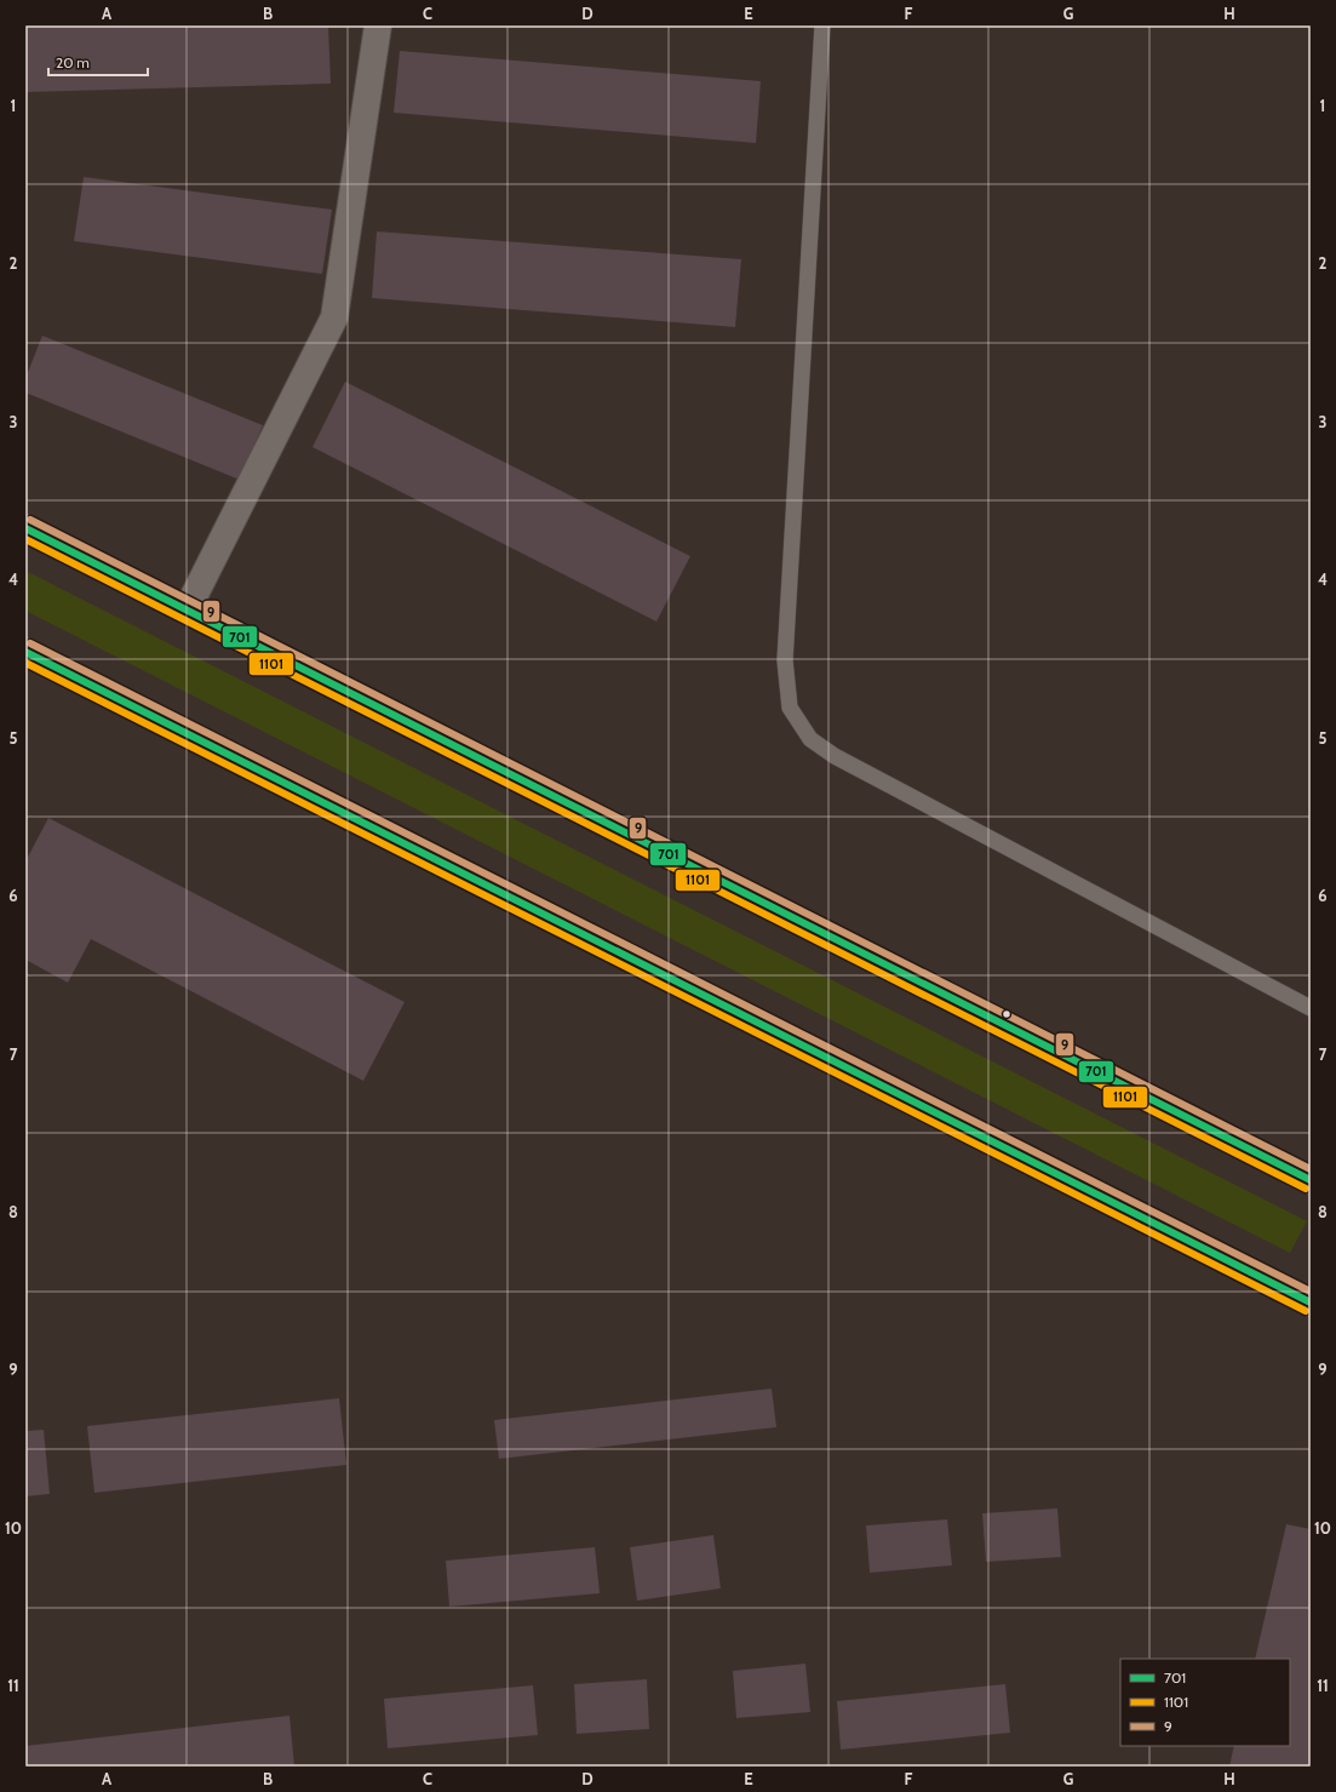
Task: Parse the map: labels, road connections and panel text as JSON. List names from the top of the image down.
{
  "lines": ["transit line 9", "transit line 701", "transit line 1101"],
  "legend": ["701", "1101", "9"],
  "scale_bar": "20 m",
  "grid": {
    "columns": [
      "A",
      "B",
      "C",
      "D",
      "E",
      "F",
      "G",
      "H"
    ],
    "rows": [
      "1",
      "2",
      "3",
      "4",
      "5",
      "6",
      "7",
      "8",
      "9",
      "10",
      "11"
    ]
  }
}
